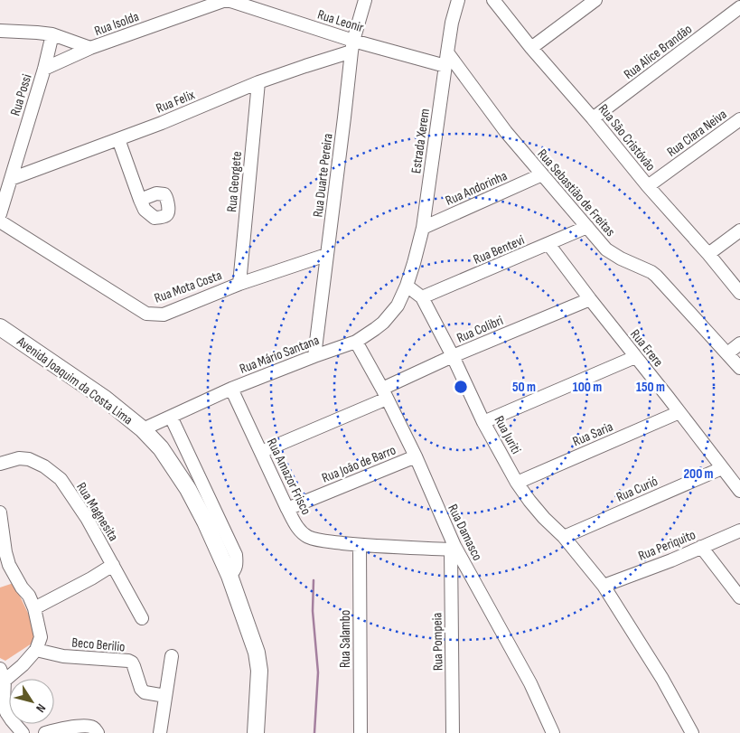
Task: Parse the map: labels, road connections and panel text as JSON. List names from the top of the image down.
{
  "streets": {
    "main road": ["Avenida Joaquim da Costa Lima"],
    "street": [
      "Rua Leonir",
      "Rua Isolda",
      "Rua Alice Brandão",
      "Rua Possi",
      "Rua Felix",
      "Rua Clara Neiva",
      "Rua São Cristóvão",
      "Estrada Xerem",
      "Rua Duarte Pereira",
      "Rua Georgete",
      "Rua Andorinha",
      "Rua Sebastião de Freitas",
      "Rua Bentevi",
      "Rua Mota Costa",
      "Rua Colibri",
      "Rua Erere",
      "Rua Mário Santana",
      "Rua Saria",
      "Rua Juriti",
      "Rua Joāo de Barro",
      "Rua Amazor Frisco",
      "Rua Curió",
      "Rua Magnesita",
      "Rua Damasco",
      "Rua Periquito",
      "Rua Salambo",
      "Rua Pompeia",
      "Beco Berilio"
    ]
  },
  "crossings": [
    ["Rua Leonir", "Rua Isolda"],
    ["Rua Leonir", "Rua Felix"],
    ["Rua Leonir", "Estrada Xerem"],
    ["Rua Leonir", "Rua Duarte Pereira"],
    ["Rua Isolda", "Rua Possi"],
    ["Rua Alice Brandão", "Rua São Cristóvão"],
    ["Rua Possi", "Rua Felix"],
    ["Rua Felix", "Rua Duarte Pereira"],
    ["Rua Felix", "Rua Georgete"],
    ["Rua Clara Neiva", "Rua São Cristóvão"],
    ["Estrada Xerem", "Rua Andorinha"],
    ["Estrada Xerem", "Rua Sebastião de Freitas"],
    ["Estrada Xerem", "Rua Mário Santana"],
    ["Estrada Xerem", "Rua Juriti"],
    ["Rua Duarte Pereira", "Rua Mota Costa"],
    ["Rua Duarte Pereira", "Rua Mário Santana"],
    ["Rua Georgete", "Rua Mota Costa"],
    ["Rua Andorinha", "Rua Sebastião de Freitas"],
    ["Rua Sebastião de Freitas", "Rua Bentevi"],
    ["Rua Bentevi", "Rua Erere"],
    ["Rua Bentevi", "Rua Juriti"],
    ["Rua Colibri", "Rua Erere"],
    ["Rua Colibri", "Rua Juriti"],
    ["Rua Colibri", "Rua Amazor Frisco"],
    ["Rua Colibri", "Rua Damasco"],
    ["Rua Erere", "Rua Saria"],
    ["Rua Erere", "Rua Curió"],
    ["Rua Mário Santana", "Avenida Joaquim da Costa Lima"],
    ["Rua Mário Santana", "Rua Juriti"],
    ["Rua Mário Santana", "Rua Amazor Frisco"],
    ["Rua Mário Santana", "Rua Damasco"],
    ["Rua Saria", "Rua Juriti"],
    ["Rua Juriti", "Rua Curió"],
    ["Rua Juriti", "Rua Periquito"],
    ["Rua Joāo de Barro", "Rua Amazor Frisco"],
    ["Rua Joāo de Barro", "Rua Damasco"],
    ["Rua Amazor Frisco", "Rua Damasco"],
    ["Rua Amazor Frisco", "Rua Salambo"],
    ["Rua Amazor Frisco", "Rua Pompeia"],
    ["Rua Damasco", "Rua Pompeia"]
  ],
  "north": "bottom right",
  "rings": [
    "50 m",
    "100 m",
    "150 m",
    "200 m"
  ]
}
